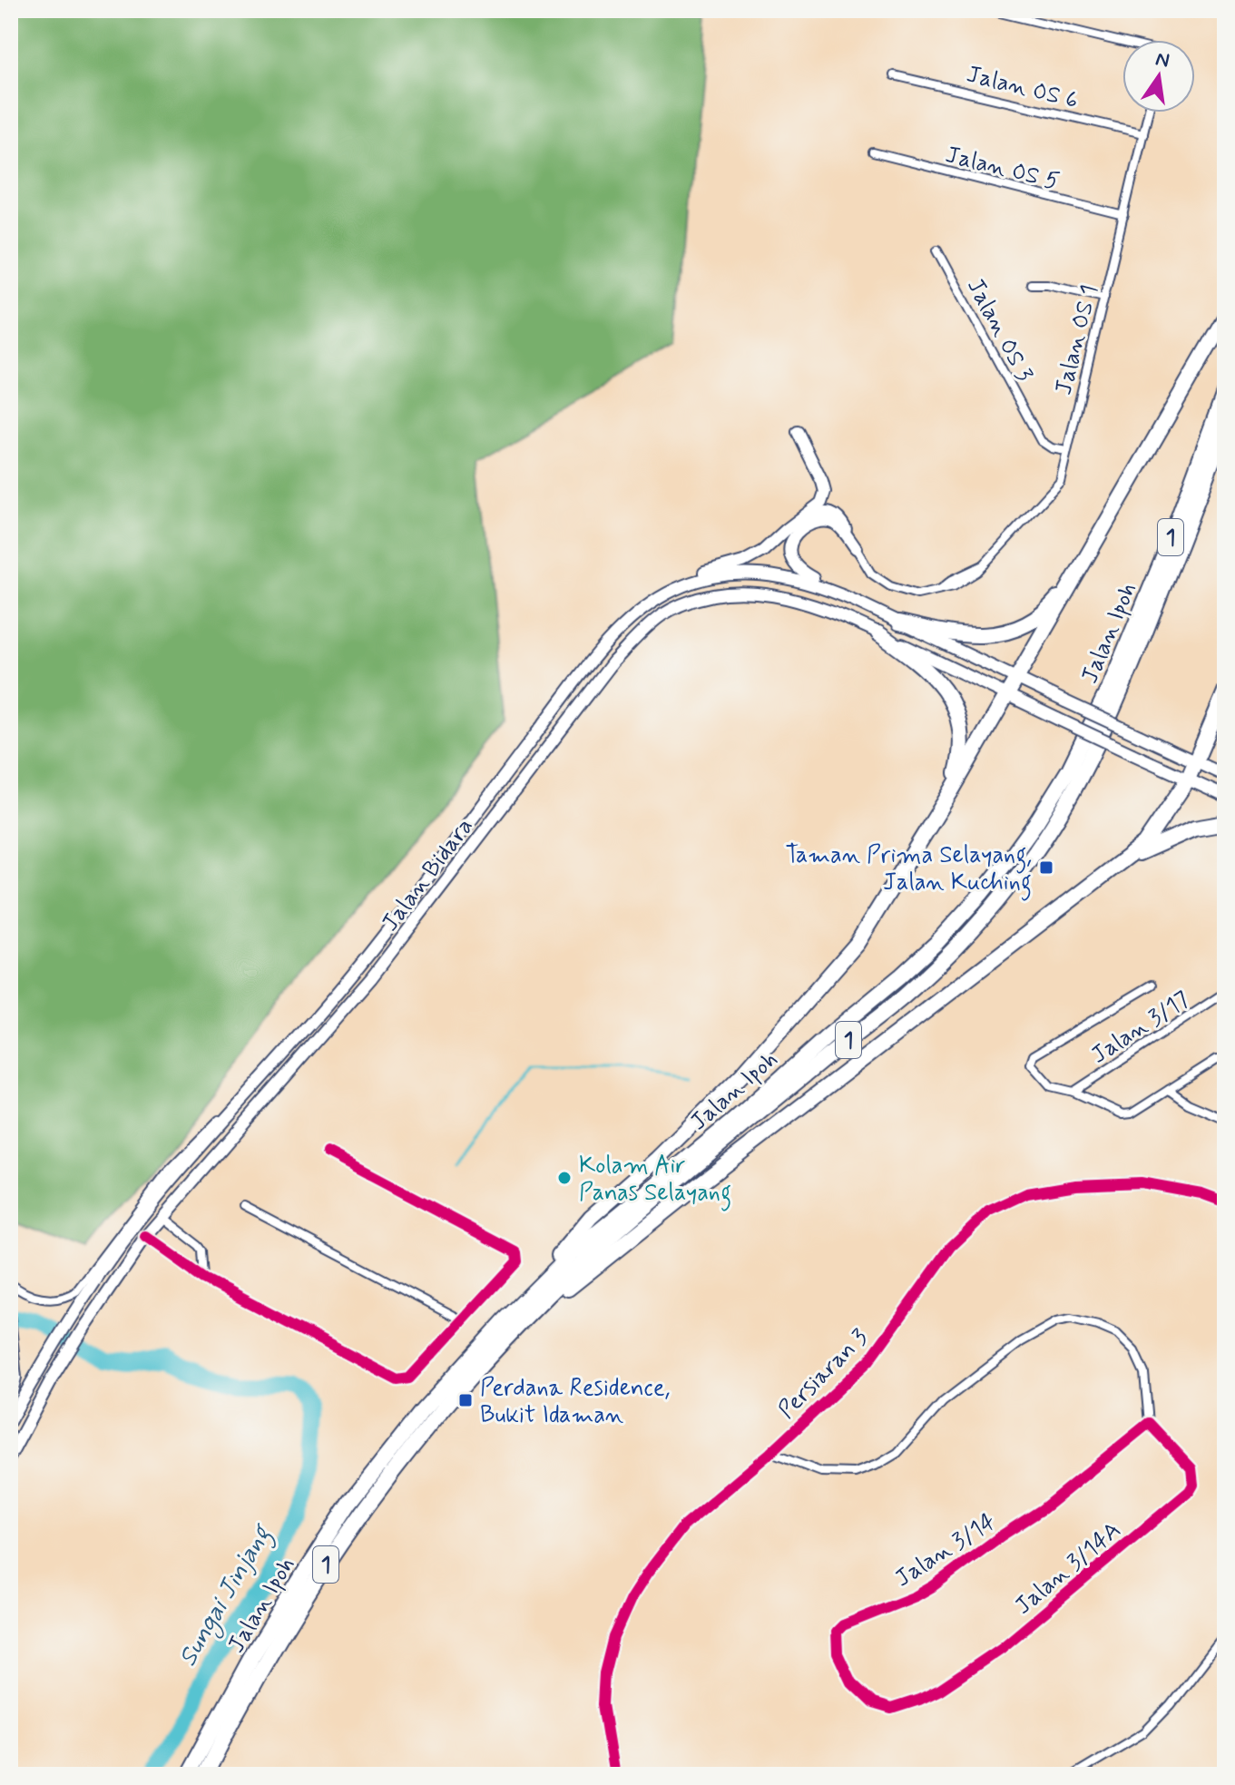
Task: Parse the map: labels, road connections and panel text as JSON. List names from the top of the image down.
{
  "streets": {
    "highway": ["1", "Jalan Ipoh"],
    "main road": ["Jalan Bidara", "Persiaran 3"],
    "street": [
      "Jalan OS 6",
      "Jalan OS 5",
      "Jalan OS 3",
      "Jalan OS 1",
      "Jalan 3/17",
      "Jalan 3/14",
      "Jalan 3/14A"
    ]
  },
  "crossings": [
    ["Jalan OS 6", "Jalan OS 1"],
    ["Jalan OS 5", "Jalan OS 1"],
    ["Jalan OS 3", "Jalan OS 1"],
    ["Jalan 3/14", "Jalan 3/14A"]
  ],
  "water": ["Sungai Jinjang"],
  "places": {
    "transit": ["Taman Prima Selayang, Jalan Kuching", "Perdana Residence, Bukit Idaman"],
    "other": ["Kolam Air Panas Selayang"]
  },
  "north": "top"
}
